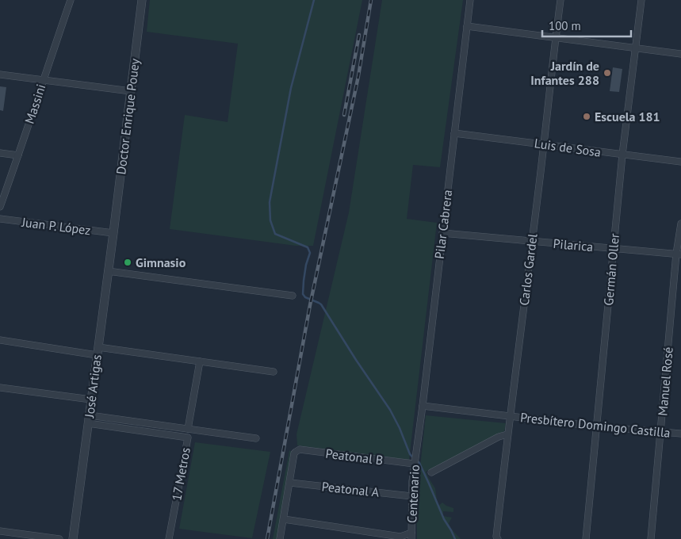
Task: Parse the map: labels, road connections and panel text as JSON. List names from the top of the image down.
{
  "streets": {
    "street": [
      "Massini",
      "Doctor Enrique Pouey",
      "Luis de Sosa",
      "Pilar Cabrera",
      "Juan P. López",
      "Pilarica",
      "Carlos Gardel",
      "Germán Oller",
      "Manuel Rosé",
      "José Artigas",
      "Presbítero Domingo Castilla",
      "Peatonal B",
      "17 Metros",
      "Peatonal A",
      "Centenario"
    ]
  },
  "crossings": [
    ["Doctor Enrique Pouey", "Juan P. López"],
    ["Doctor Enrique Pouey", "José Artigas"],
    ["Luis de Sosa", "Pilar Cabrera"],
    ["Luis de Sosa", "Carlos Gardel"],
    ["Luis de Sosa", "Germán Oller"],
    ["Pilar Cabrera", "Pilarica"],
    ["Pilar Cabrera", "Presbítero Domingo Castilla"],
    ["Pilar Cabrera", "Centenario"],
    ["Juan P. López", "José Artigas"],
    ["Pilarica", "Carlos Gardel"],
    ["Pilarica", "Germán Oller"],
    ["Pilarica", "Manuel Rosé"],
    ["Carlos Gardel", "Presbítero Domingo Castilla"],
    ["Germán Oller", "Presbítero Domingo Castilla"],
    ["Manuel Rosé", "Presbítero Domingo Castilla"],
    ["José Artigas", "17 Metros"],
    ["Peatonal B", "Peatonal A"],
    ["Peatonal B", "Centenario"],
    ["Peatonal A", "Centenario"]
  ],
  "places": ["Jardín de Infantes 288", "Escuela 181", "Gimnasio"],
  "scale_bar": "100 m"
}
